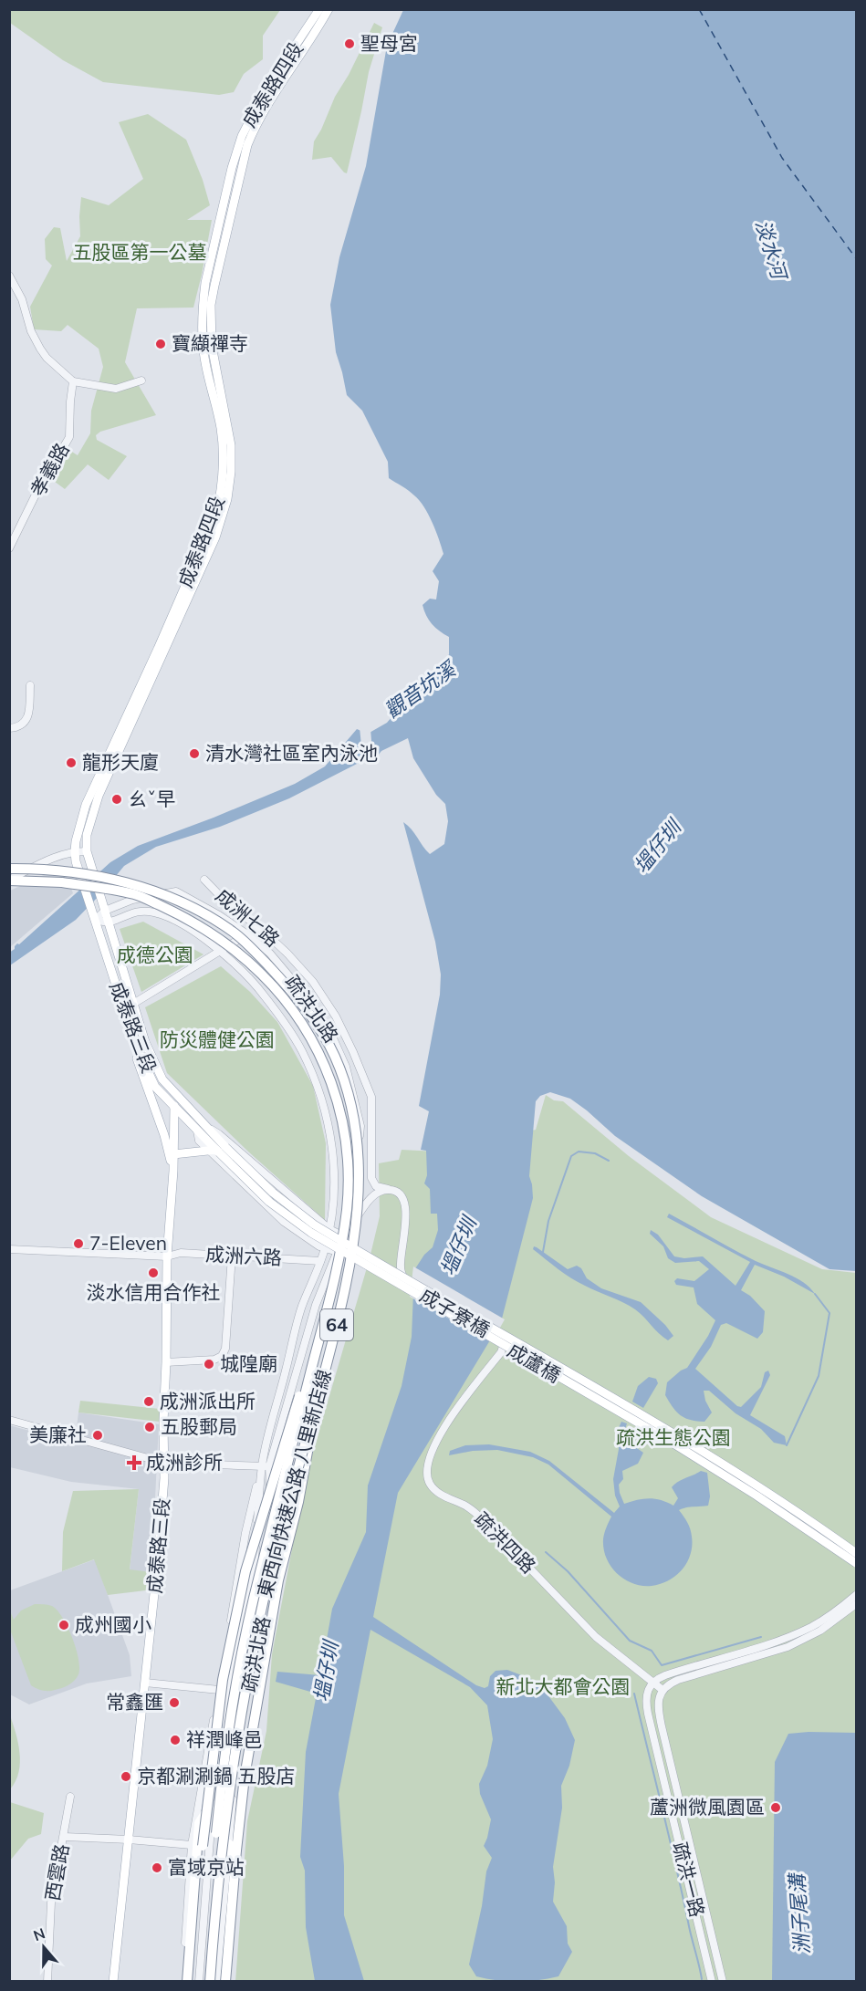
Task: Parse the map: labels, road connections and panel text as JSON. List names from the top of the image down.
{
  "streets": {
    "highway": ["64", "東西向快速公路 八里新店線"],
    "main road": ["成泰路四段", "成泰路三段", "成蘆橋"],
    "street": [
      "孝義路",
      "成洲七路",
      "疏洪北路",
      "成洲六路",
      "成子寮橋",
      "疏洪四路",
      "西雲路",
      "疏洪一路"
    ]
  },
  "crossings": [
    ["成泰路四段", "成泰路三段"],
    ["成洲七路", "成子寮橋"],
    ["疏洪北路", "成泰路三段"],
    ["疏洪北路", "成洲六路"],
    ["成泰路三段", "成洲六路"],
    ["成子寮橋", "疏洪四路"],
    ["疏洪四路", "疏洪一路"]
  ],
  "water": [
    "淡水河",
    "觀音坑溪",
    "塭仔圳",
    "洲子尾溝"
  ],
  "parks": [
    "五股區第一公墓",
    "成德公園",
    "防災體健公園",
    "疏洪生態公園",
    "新北大都會公園"
  ],
  "places": {
    "other": [
      "聖母宮",
      "寶纈禪寺",
      "清水灣社區室內泳池",
      "龍形天廈",
      "ㄠˇ早",
      "7-Eleven",
      "淡水信用合作社",
      "城隍廟",
      "成洲派出所",
      "五股郵局",
      "美廉社",
      "成州國小",
      "常鑫匯",
      "祥潤峰邑",
      "京都涮涮鍋 五股店",
      "蘆洲微風園區",
      "富域京站"
    ],
    "health": ["成洲診所"]
  },
  "north": "top"
}
